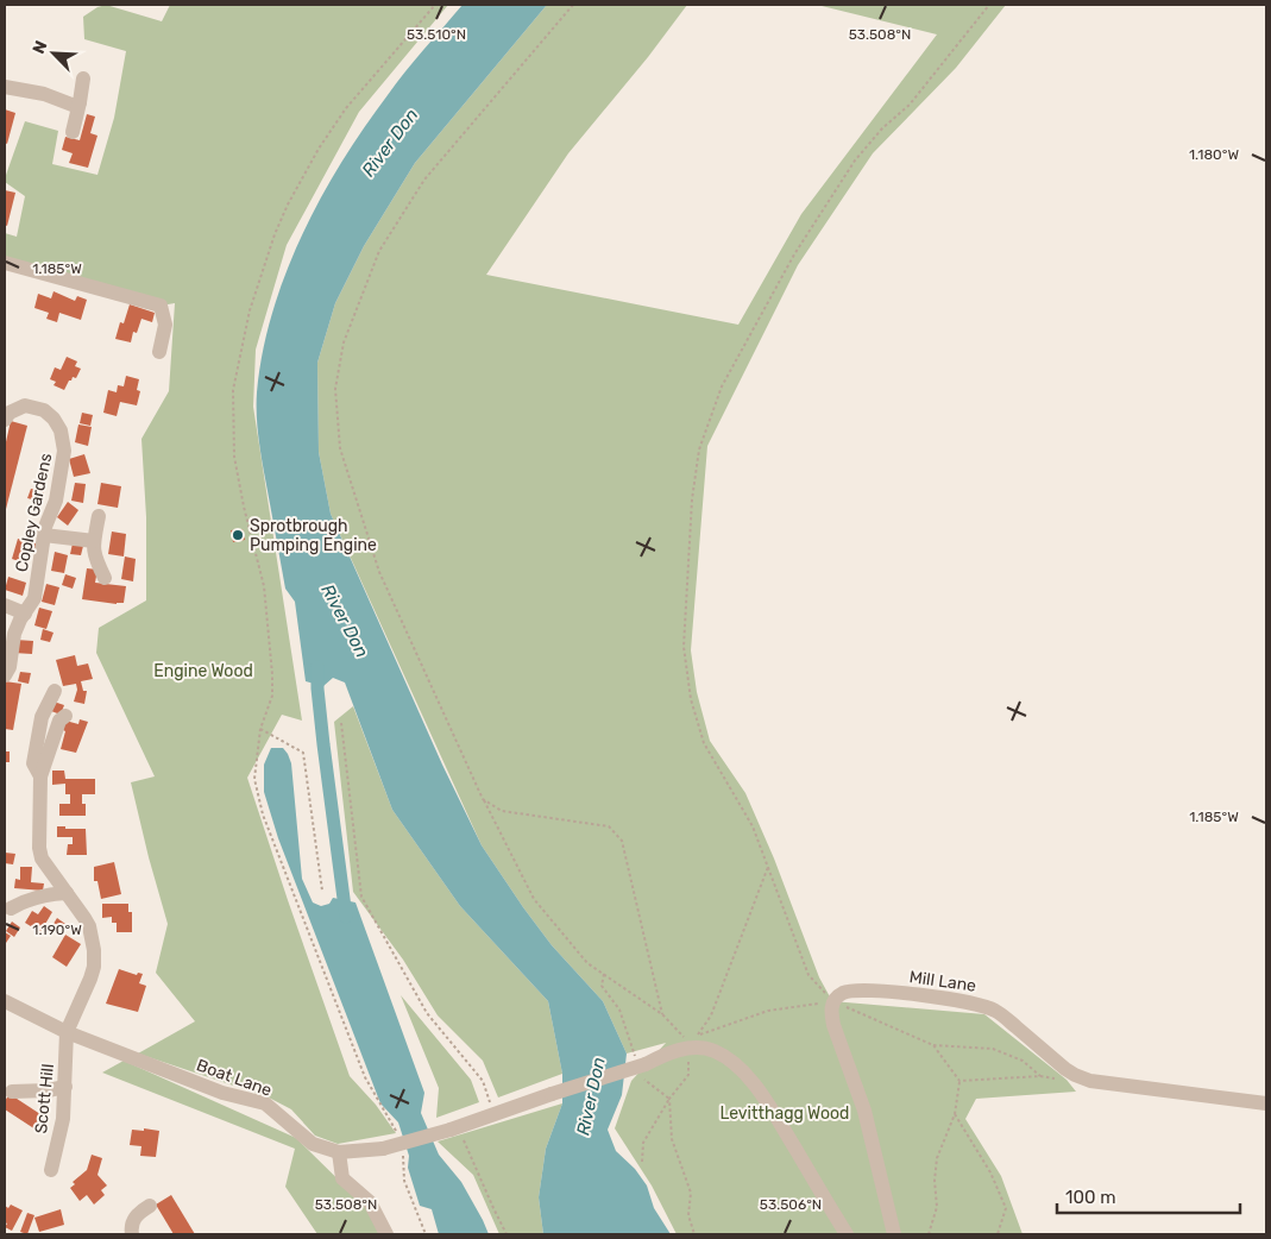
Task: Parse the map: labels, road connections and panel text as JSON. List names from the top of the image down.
{
  "streets": {
    "street": [
      "Copley Gardens",
      "Mill Lane",
      "Boat Lane",
      "Scott Hill"
    ]
  },
  "crossings": [
    ["Boat Lane", "Scott Hill"]
  ],
  "water": ["River Don"],
  "parks": ["Engine Wood", "Levitthagg Wood"],
  "places": ["Sprotbrough Pumping Engine"],
  "scale_bar": "100 m",
  "north": "top left",
  "coordinates": [
    "53.510°N",
    "53.508°N",
    "1.180°W",
    "1.185°W",
    "1.190°W",
    "53.506°N"
  ]
}
